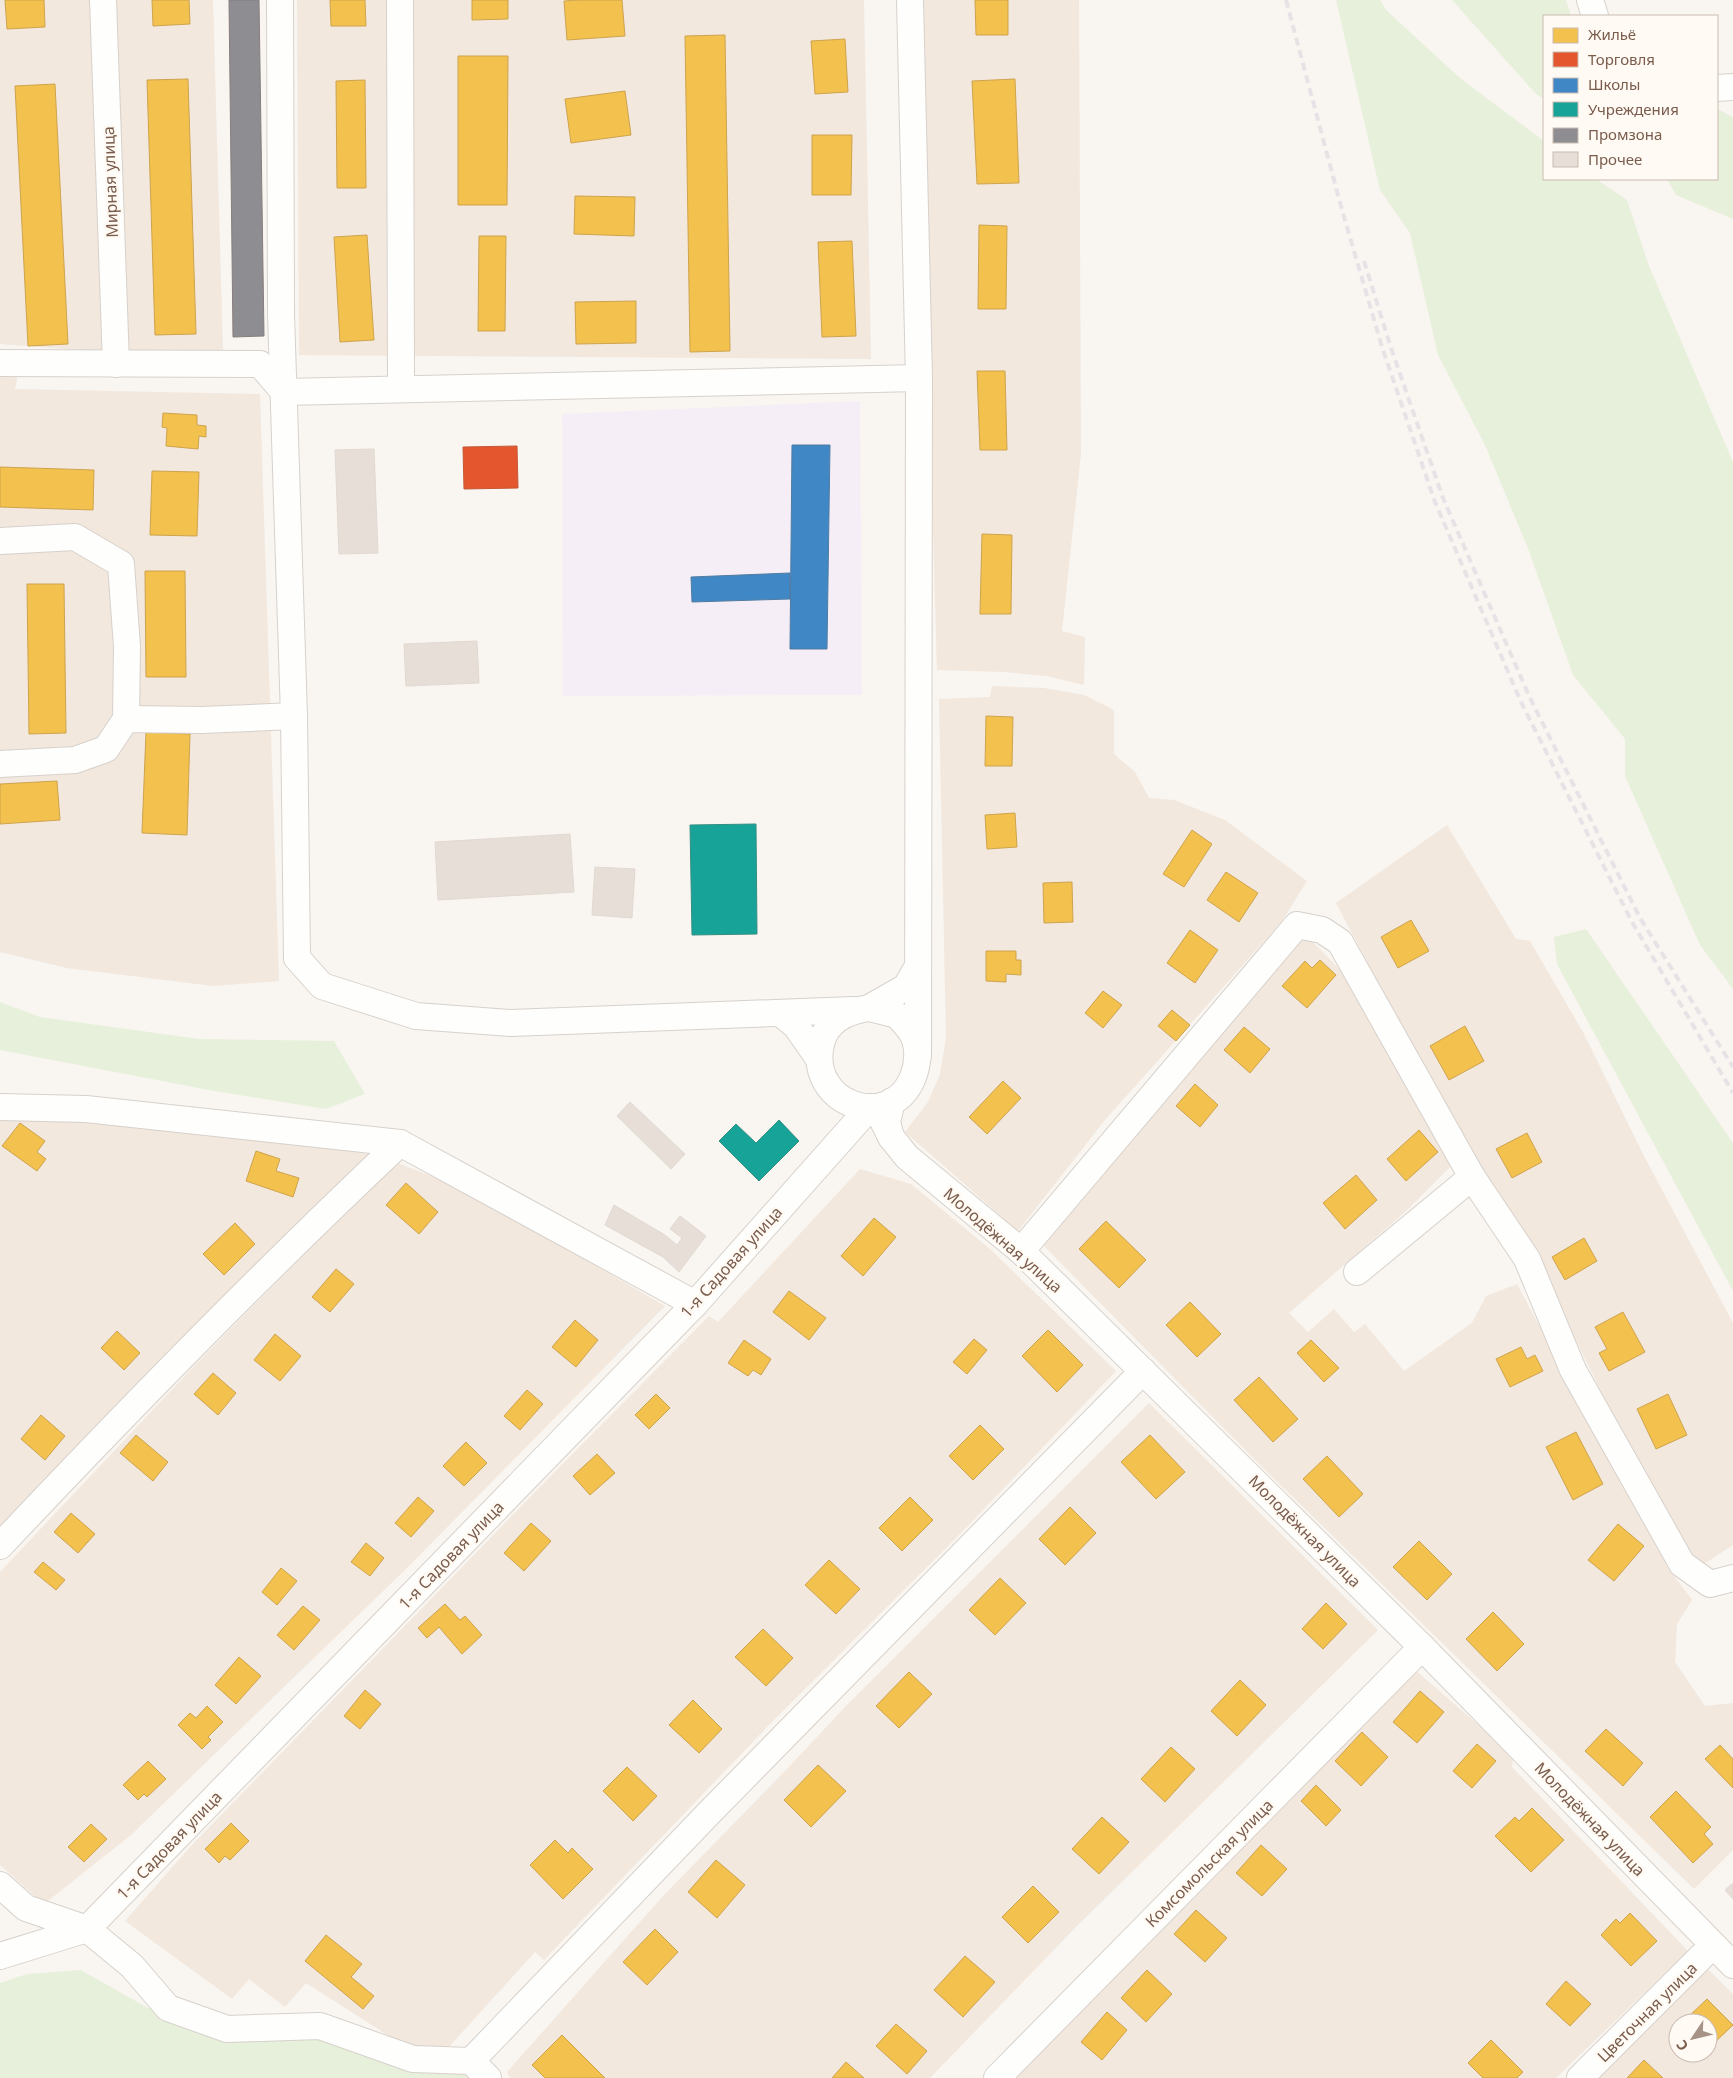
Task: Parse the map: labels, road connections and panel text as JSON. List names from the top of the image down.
{
  "streets": {
    "street": [
      "Мирная улица",
      "Молодёжная улица",
      "1-я Садовая улица",
      "Комсомольская улица",
      "Цветочная улица"
    ]
  },
  "crossings": [
    ["Молодёжная улица", "1-я Садовая улица"],
    ["Молодёжная улица", "Комсомольская улица"],
    ["Молодёжная улица", "Цветочная улица"]
  ],
  "legend": [
    "Жильё",
    "Торговля",
    "Школы",
    "Учреждения",
    "Промзона",
    "Прочее"
  ],
  "north": "bottom left"
}
